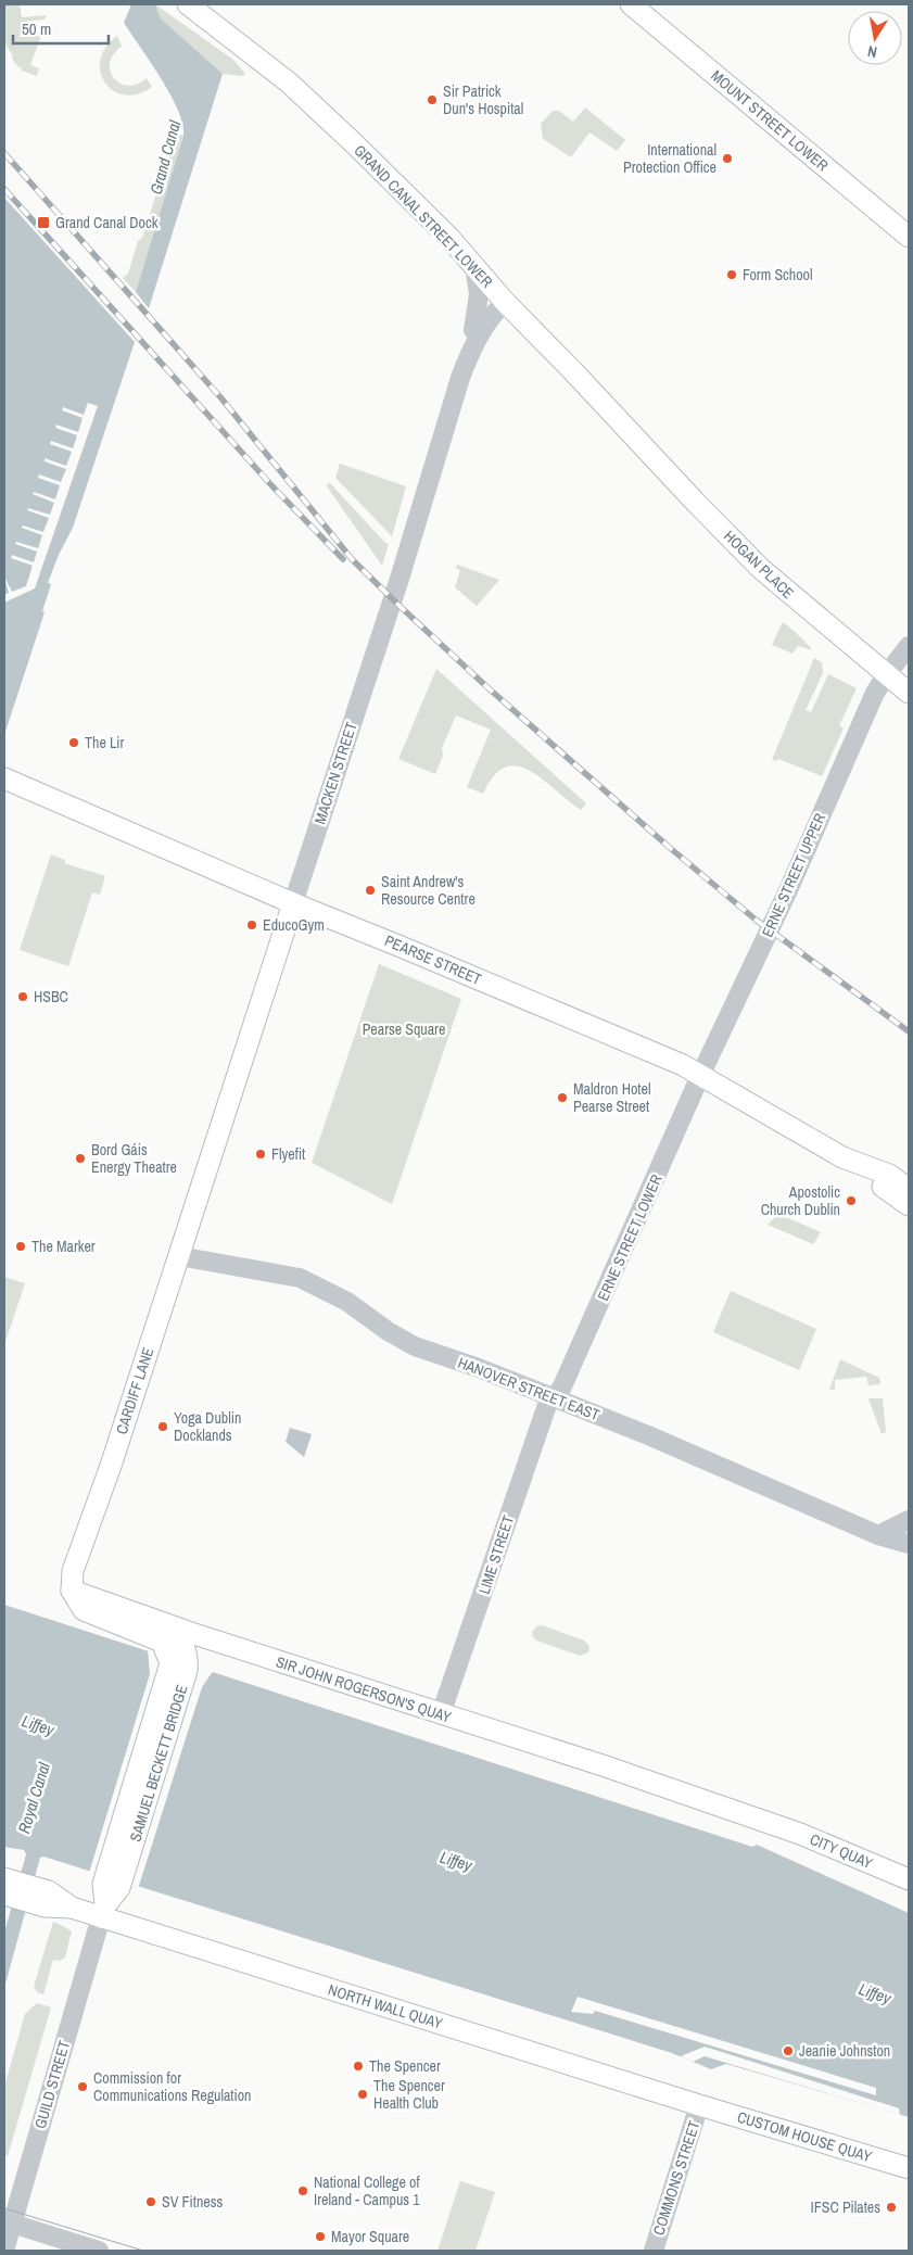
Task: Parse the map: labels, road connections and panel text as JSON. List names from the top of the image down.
{
  "streets": {
    "main road": [
      "MOUNT STREET LOWER",
      "GRAND CANAL STREET LOWER",
      "HOGAN PLACE",
      "MACKEN STREET",
      "PEARSE STREET",
      "CARDIFF LANE",
      "SIR JOHN ROGERSON'S QUAY",
      "SAMUEL BECKETT BRIDGE",
      "CITY QUAY",
      "NORTH WALL QUAY",
      "CUSTOM HOUSE QUAY"
    ],
    "street": [
      "ERNE STREET UPPER",
      "ERNE STREET LOWER",
      "HANOVER STREET EAST",
      "LIME STREET",
      "GUILD STREET",
      "COMMONS STREET"
    ]
  },
  "crossings": [
    ["GRAND CANAL STREET LOWER", "HOGAN PLACE"],
    ["GRAND CANAL STREET LOWER", "MACKEN STREET"],
    ["HOGAN PLACE", "ERNE STREET UPPER"],
    ["MACKEN STREET", "PEARSE STREET"],
    ["MACKEN STREET", "CARDIFF LANE"],
    ["ERNE STREET UPPER", "PEARSE STREET"],
    ["ERNE STREET UPPER", "ERNE STREET LOWER"],
    ["PEARSE STREET", "ERNE STREET LOWER"],
    ["ERNE STREET LOWER", "HANOVER STREET EAST"],
    ["ERNE STREET LOWER", "LIME STREET"],
    ["HANOVER STREET EAST", "CARDIFF LANE"],
    ["HANOVER STREET EAST", "LIME STREET"],
    ["CARDIFF LANE", "SIR JOHN ROGERSON'S QUAY"],
    ["CARDIFF LANE", "SAMUEL BECKETT BRIDGE"],
    ["LIME STREET", "SIR JOHN ROGERSON'S QUAY"],
    ["SIR JOHN ROGERSON'S QUAY", "SAMUEL BECKETT BRIDGE"],
    ["SIR JOHN ROGERSON'S QUAY", "CITY QUAY"],
    ["SAMUEL BECKETT BRIDGE", "NORTH WALL QUAY"],
    ["SAMUEL BECKETT BRIDGE", "GUILD STREET"],
    ["NORTH WALL QUAY", "GUILD STREET"],
    ["NORTH WALL QUAY", "CUSTOM HOUSE QUAY"],
    ["NORTH WALL QUAY", "COMMONS STREET"],
    ["CUSTOM HOUSE QUAY", "COMMONS STREET"]
  ],
  "water": ["Grand Canal", "Liffey", "Royal Canal"],
  "parks": ["Pearse Square"],
  "places": {
    "other": [
      "Sir Patrick Dun's Hospital",
      "International Protection Office",
      "Form School",
      "The Lir",
      "Saint Andrew's Resource Centre",
      "EducoGym",
      "HSBC",
      "Maldron Hotel Pearse Street",
      "Flyefit",
      "Bord Gáis Energy Theatre",
      "Apostolic Church Dublin",
      "The Marker",
      "Yoga Dublin Docklands",
      "Jeanie Johnston",
      "The Spencer",
      "Commission for Communications Regulation",
      "The Spencer Health Club",
      "National College of Ireland - Campus 1",
      "SV Fitness",
      "IFSC Pilates",
      "Mayor Square"
    ],
    "transit": ["Grand Canal Dock"]
  },
  "scale_bar": "50 m",
  "north": "bottom"
}
